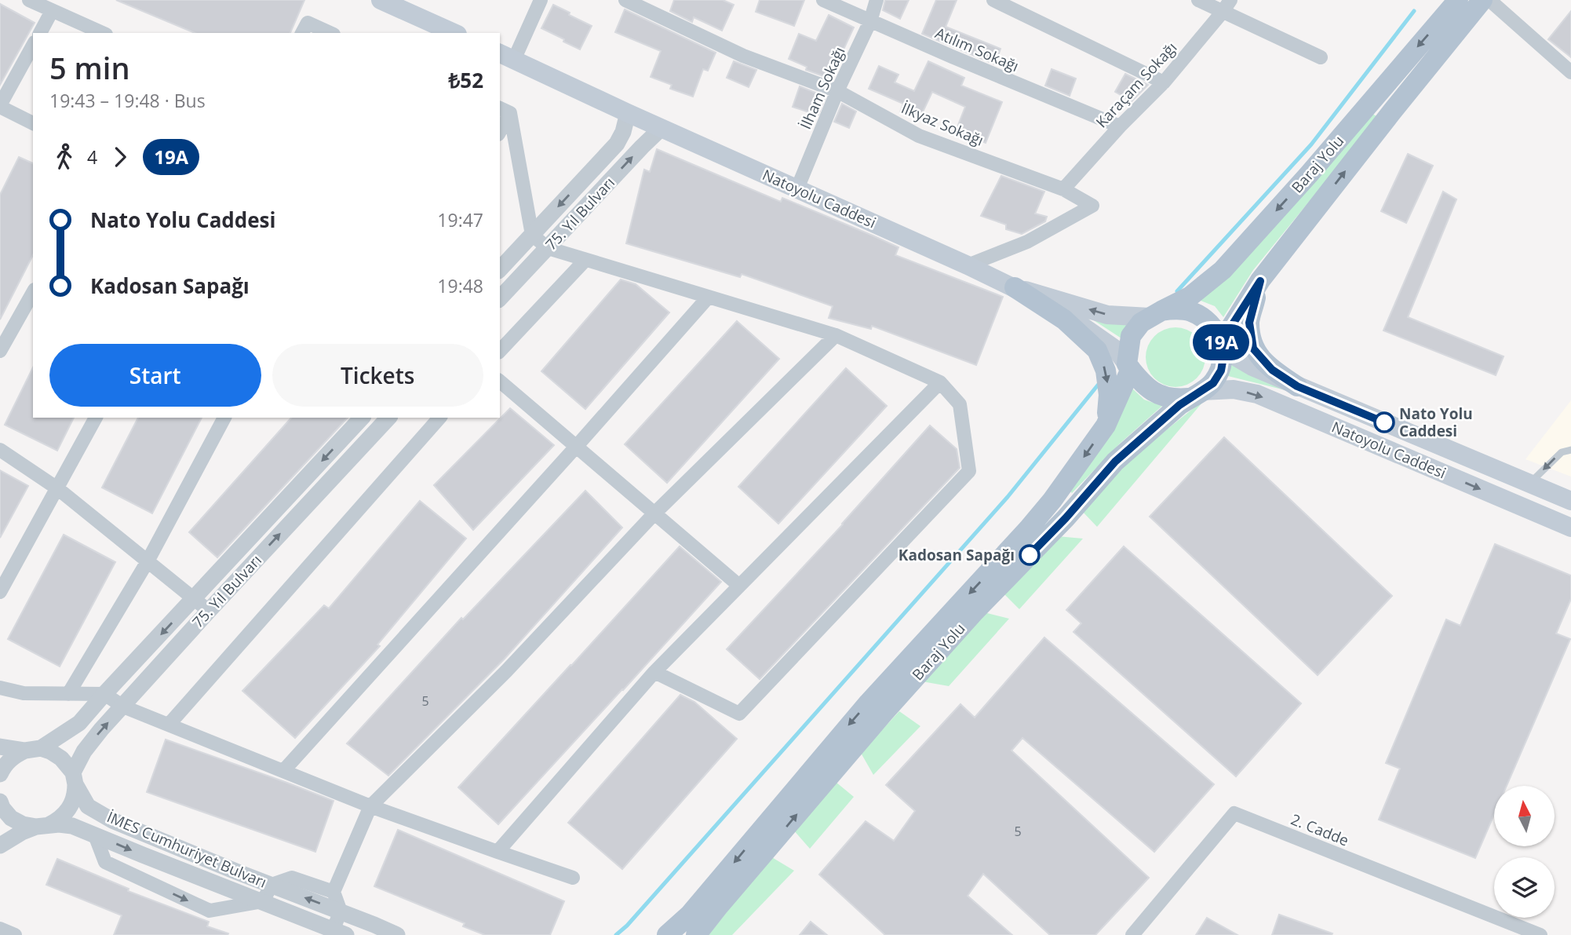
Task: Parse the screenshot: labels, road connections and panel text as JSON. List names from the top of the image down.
{
  "streets": {
    "main road": ["Baraj Yolu", "Natoyolu Caddesi"],
    "street": [
      "Atılım Sokağı",
      "Karaçam Sokağı",
      "İlham Sokağı",
      "İlkyaz Sokağı",
      "75. Yıl Bulvarı",
      "2. Cadde",
      "İMES Cumhuriyet Bulvarı"
    ]
  },
  "crossings": [
    ["Atılım Sokağı", "Karaçam Sokağı"],
    ["Atılım Sokağı", "İlham Sokağı"],
    ["Karaçam Sokağı", "İlkyaz Sokağı"],
    ["İlham Sokağı", "İlkyaz Sokağı"],
    ["İlham Sokağı", "Natoyolu Caddesi"],
    ["İlkyaz Sokağı", "Natoyolu Caddesi"],
    ["Baraj Yolu", "Natoyolu Caddesi"],
    ["Natoyolu Caddesi", "75. Yıl Bulvarı"],
    ["75. Yıl Bulvarı", "İMES Cumhuriyet Bulvarı"]
  ],
  "places": ["Nato Yolu Caddesi", "Kadosan Sapağı"],
  "lines": ["bus line 19A"],
  "house_numbers": ["5", "5"],
  "north": "top",
  "page": {
    "on_map": "19A",
    "heading": ["5 min", "19:43 – 19:48 · Bus", "₺52"],
    "legs": ["4", "19A"],
    "list": [
      {
        "name": "Nato Yolu Caddesi",
        "value": "19:47"
      },
      {
        "name": "Kadosan Sapağı",
        "value": "19:48"
      }
    ],
    "buttons": ["Start", "Tickets"]
  }
}
